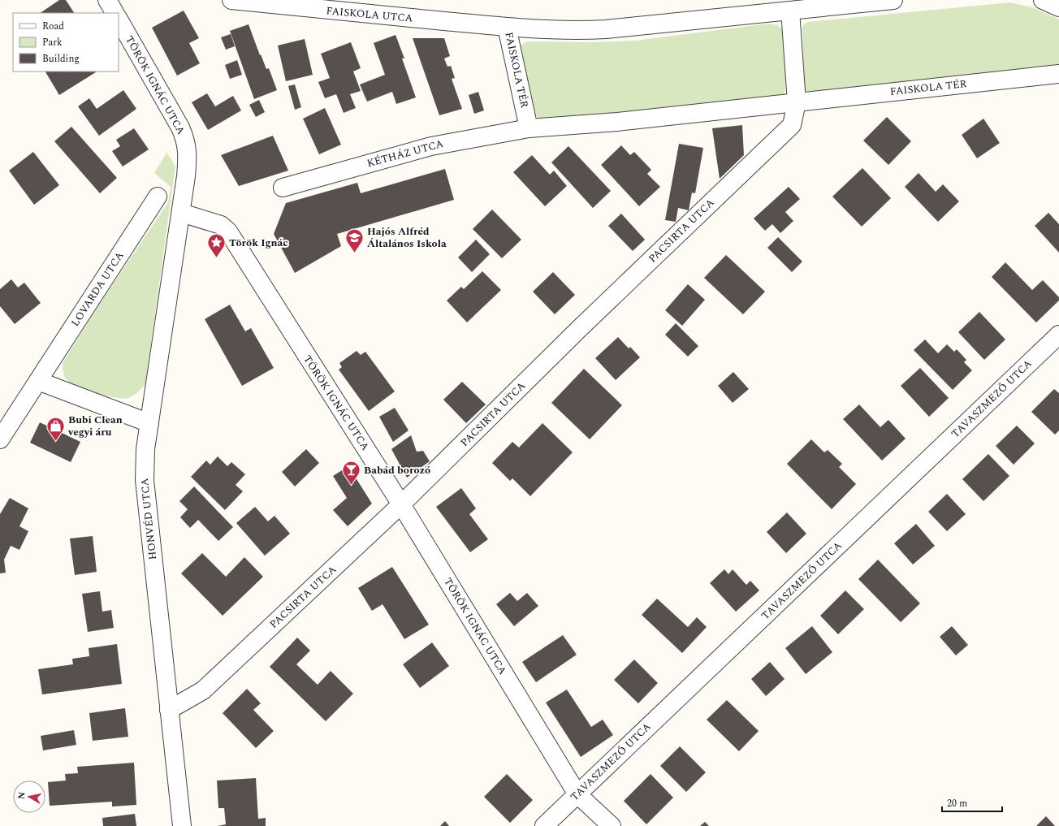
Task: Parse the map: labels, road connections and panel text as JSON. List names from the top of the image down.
{
  "streets": {
    "street": [
      "FAISKOLA UTCA",
      "FAISKOLA TÉR",
      "TÖRÖK IGNÁC UTCA",
      "KÉTHÁZ UTCA",
      "PACSIRTA UTCA",
      "LOVARDA UTCA",
      "TAVASZMEZŐ UTCA",
      "HONVÉD UTCA"
    ]
  },
  "crossings": [
    ["FAISKOLA UTCA", "FAISKOLA TÉR"],
    ["FAISKOLA TÉR", "KÉTHÁZ UTCA"],
    ["FAISKOLA TÉR", "PACSIRTA UTCA"],
    ["TÖRÖK IGNÁC UTCA", "PACSIRTA UTCA"],
    ["TÖRÖK IGNÁC UTCA", "TAVASZMEZŐ UTCA"],
    ["TÖRÖK IGNÁC UTCA", "HONVÉD UTCA"],
    ["PACSIRTA UTCA", "HONVÉD UTCA"]
  ],
  "places": {
    "school or university": ["Hajós Alfréd Általános Iskola"],
    "place": ["Török Ignác"],
    "shop": ["Bubi Clean vegyi áru"],
    "bar": ["Babád borozó"]
  },
  "legend": ["Road", "Park", "Building"],
  "scale_bar": "20 m",
  "north": "left"
}
